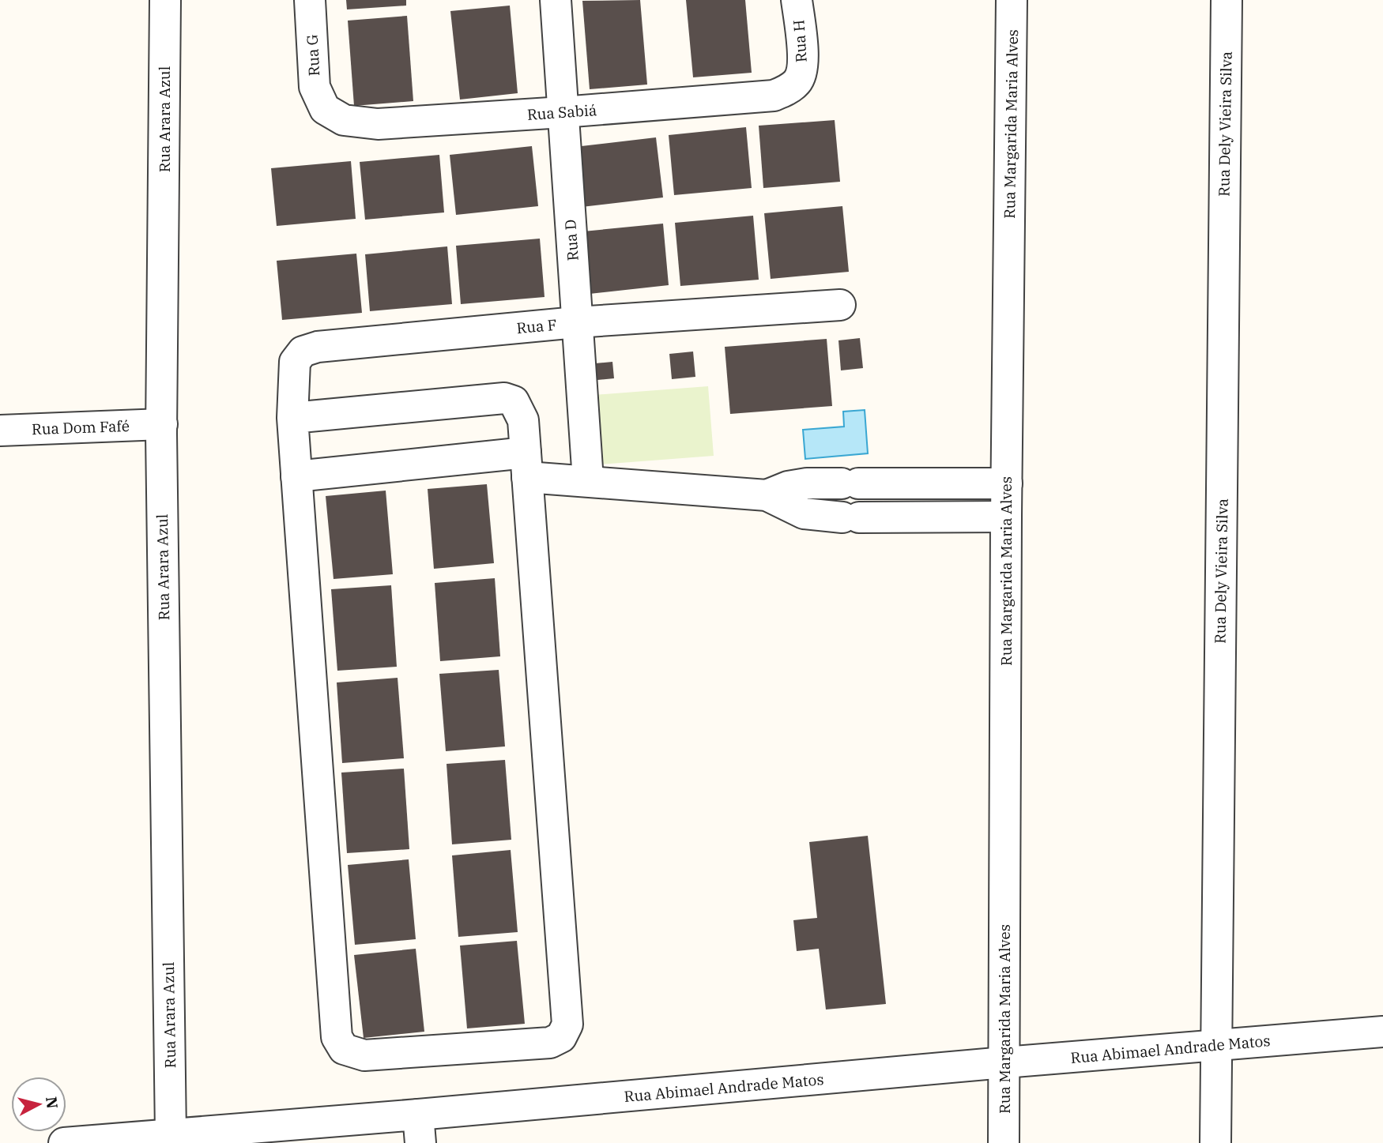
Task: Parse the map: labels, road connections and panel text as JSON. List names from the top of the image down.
{
  "streets": {
    "street": [
      "Rua H",
      "Rua G",
      "Rua Sabiá",
      "Rua Arara Azul",
      "Rua Margarida Maria Alves",
      "Rua Dely Vieira Silva",
      "Rua D",
      "Rua F",
      "Rua Dom Fafé",
      "Rua Abimael Andrade Matos"
    ]
  },
  "crossings": [
    ["Rua H", "Rua Sabiá"],
    ["Rua G", "Rua Sabiá"],
    ["Rua Sabiá", "Rua D"],
    ["Rua Arara Azul", "Rua Dom Fafé"],
    ["Rua Arara Azul", "Rua Abimael Andrade Matos"],
    ["Rua Margarida Maria Alves", "Rua Abimael Andrade Matos"],
    ["Rua Dely Vieira Silva", "Rua Abimael Andrade Matos"],
    ["Rua D", "Rua F"]
  ],
  "north": "right"
}
